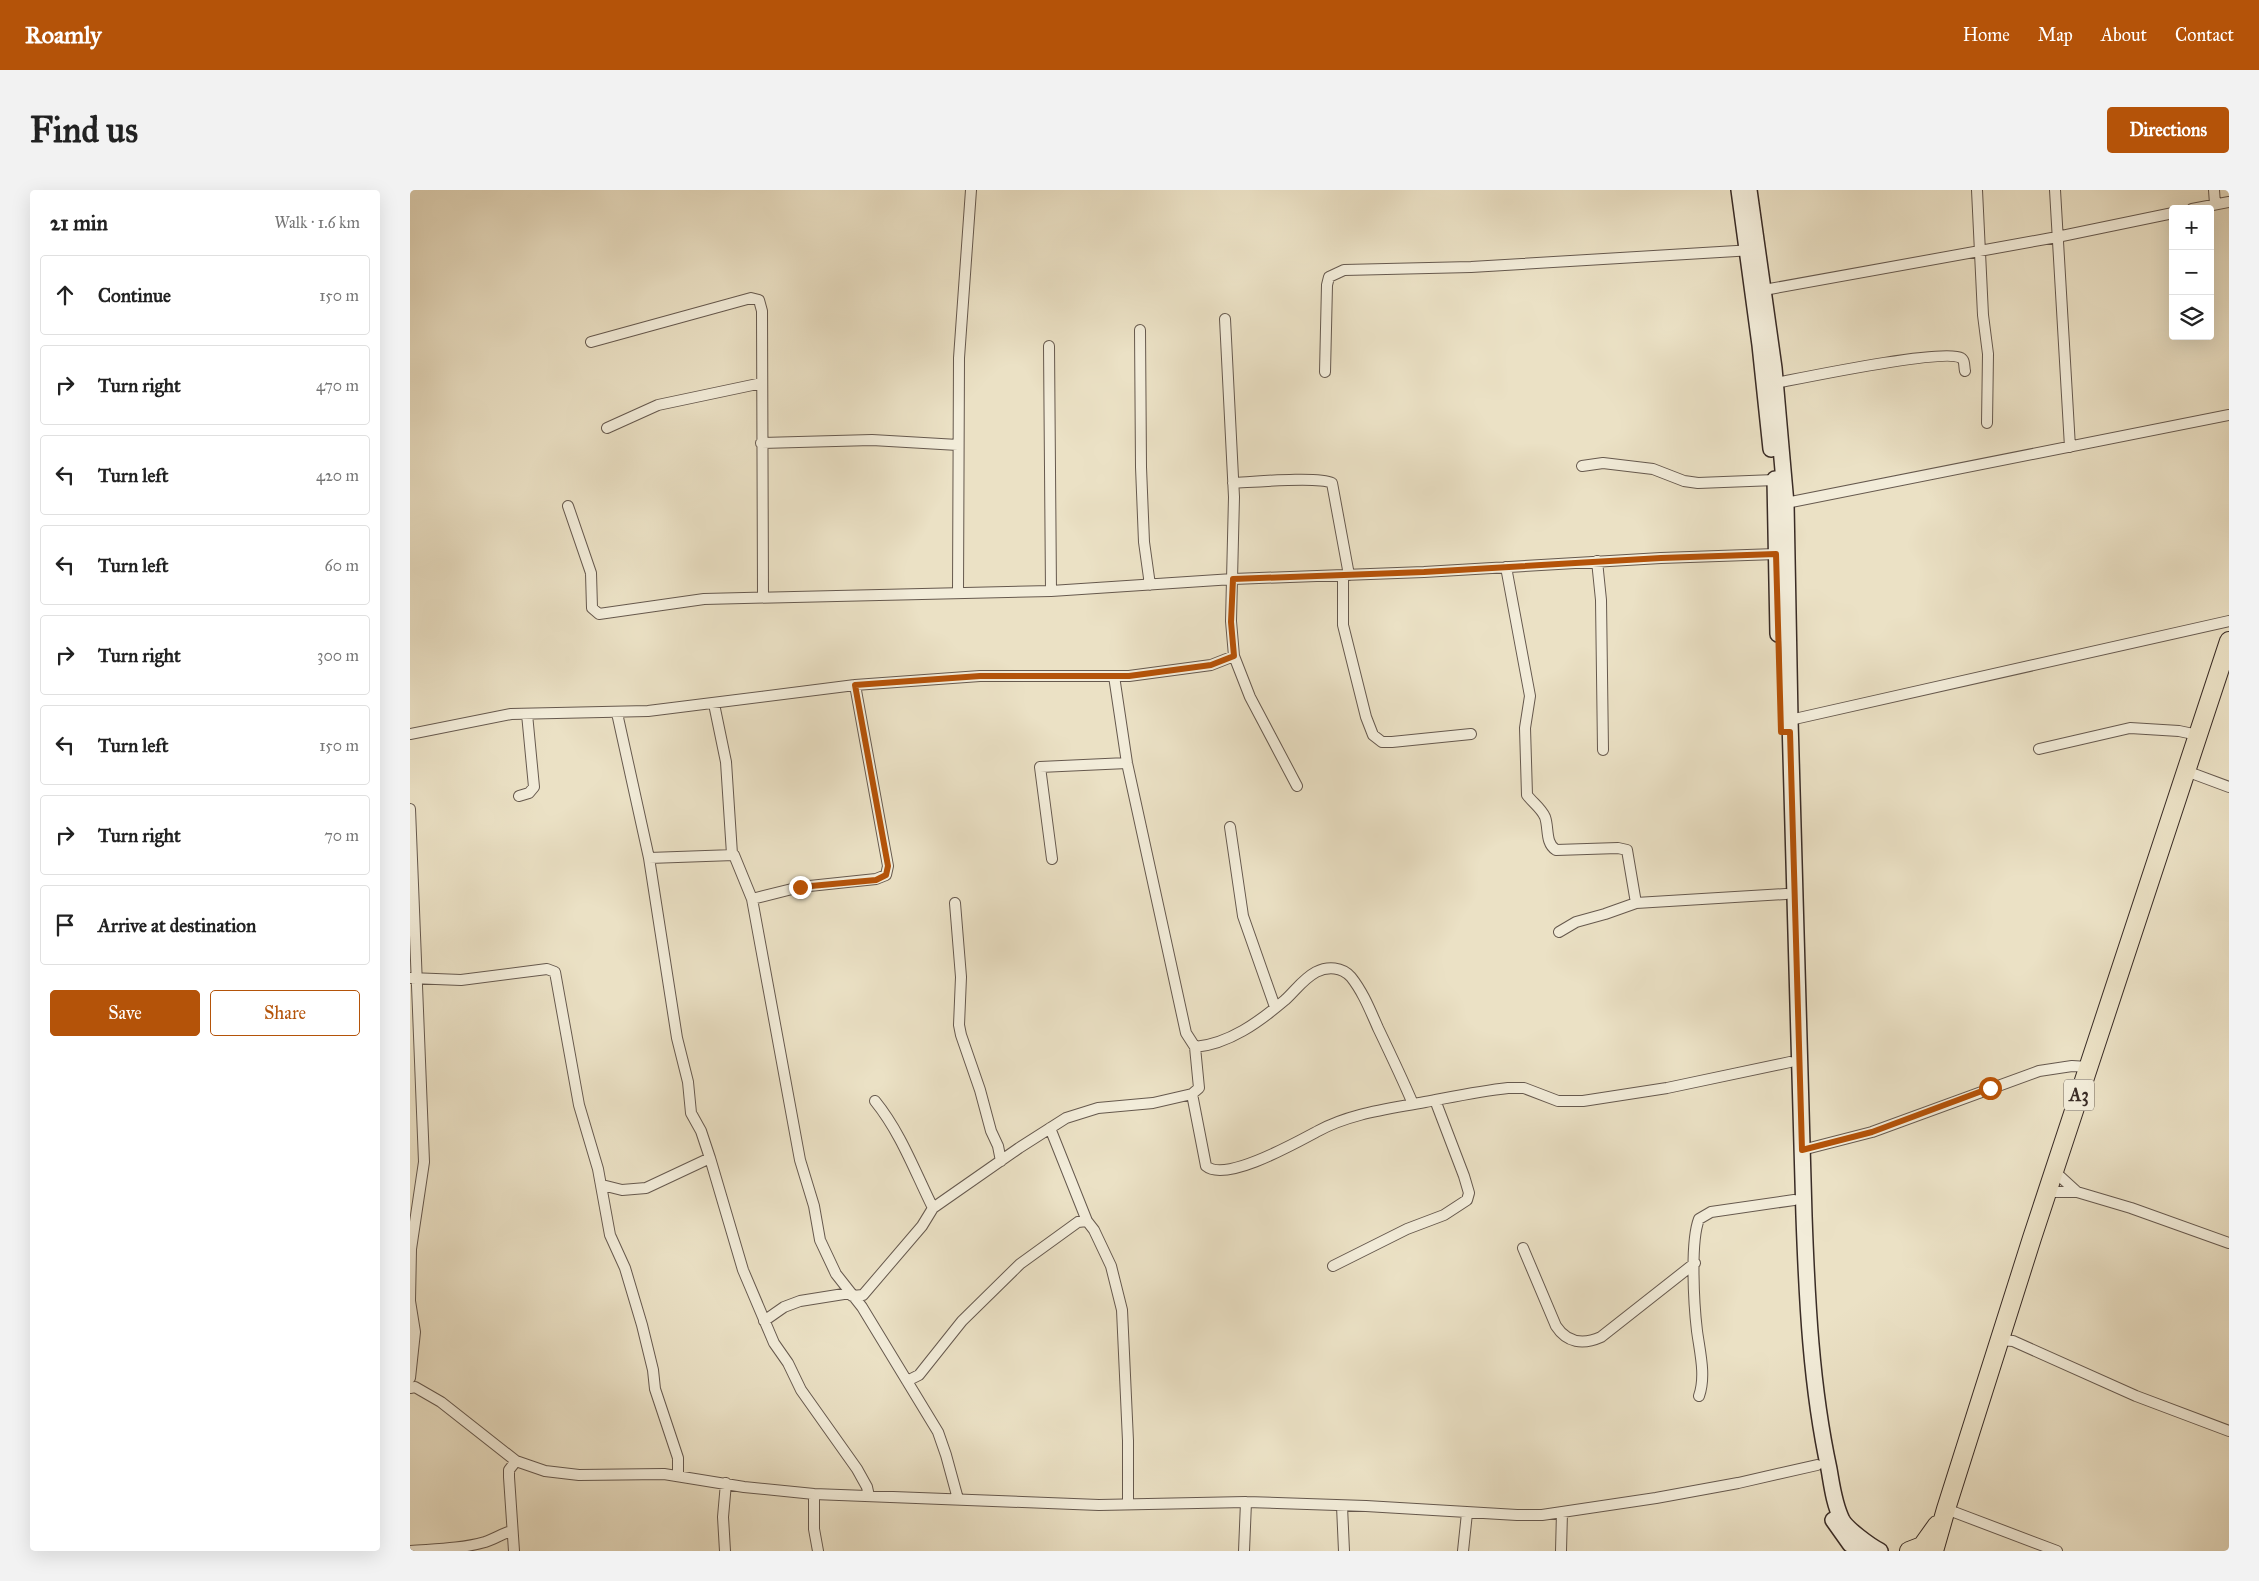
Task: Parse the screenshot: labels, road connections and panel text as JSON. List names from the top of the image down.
{
  "streets": {
    "highway": ["A3"]
  },
  "page": {
    "header": "Roamly",
    "nav": [
      "Home",
      "Map",
      "About",
      "Contact"
    ],
    "buttons": [
      "Directions",
      ["Save", "Share"]
    ],
    "title": "Find us",
    "heading": ["21 min", "Walk · 1.6 km"],
    "map_buttons": ["+", "−"],
    "list": [
      ["Continue", "150 m"],
      ["Turn right", "470 m"],
      ["Turn left", "420 m"],
      ["Turn left", "60 m"],
      ["Turn right", "300 m"],
      ["Turn left", "150 m"],
      ["Turn right", "70 m"],
      "Arrive at destination"
    ]
  }
}
